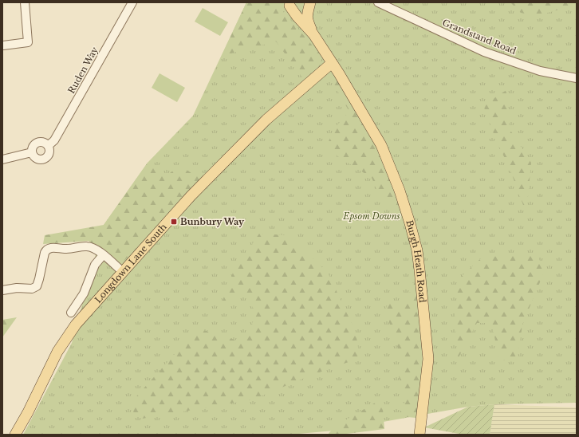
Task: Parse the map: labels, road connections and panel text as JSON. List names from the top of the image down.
{
  "streets": {
    "main road": ["Burgh Heath Road", "Longdown Lane South"],
    "street": ["Grandstand Road", "Ruden Way"]
  },
  "crossings": [
    ["Burgh Heath Road", "Longdown Lane South"]
  ],
  "parks": ["Epsom Downs"],
  "places": {
    "transit": ["Bunbury Way"]
  }
}
